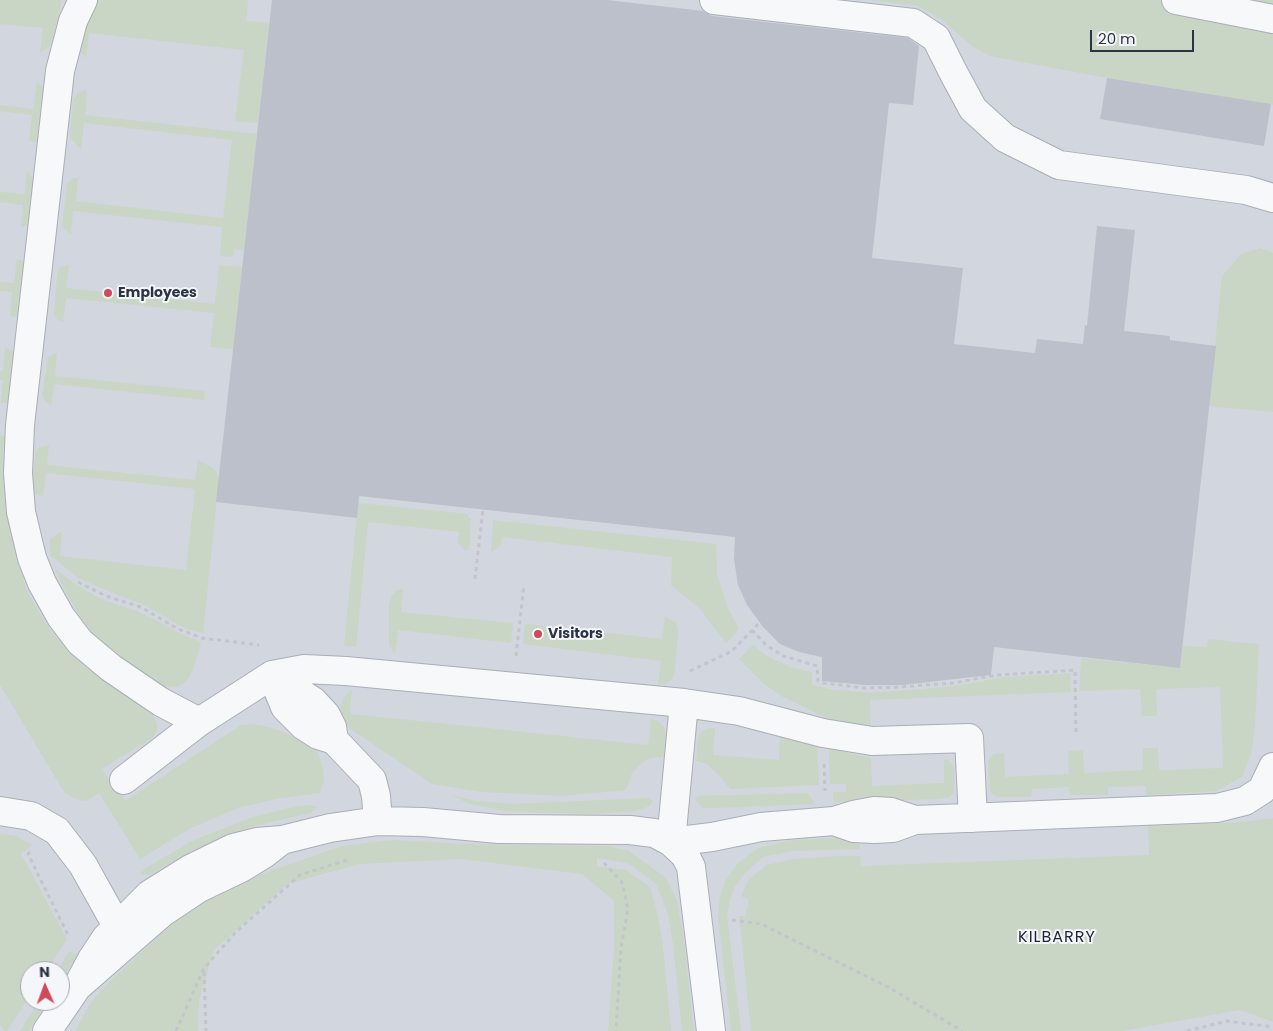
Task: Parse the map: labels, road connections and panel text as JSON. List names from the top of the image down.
{
  "districts": ["KILBARRY"],
  "places": ["Employees", "Visitors"],
  "scale_bar": "20 m",
  "north": "top"
}
